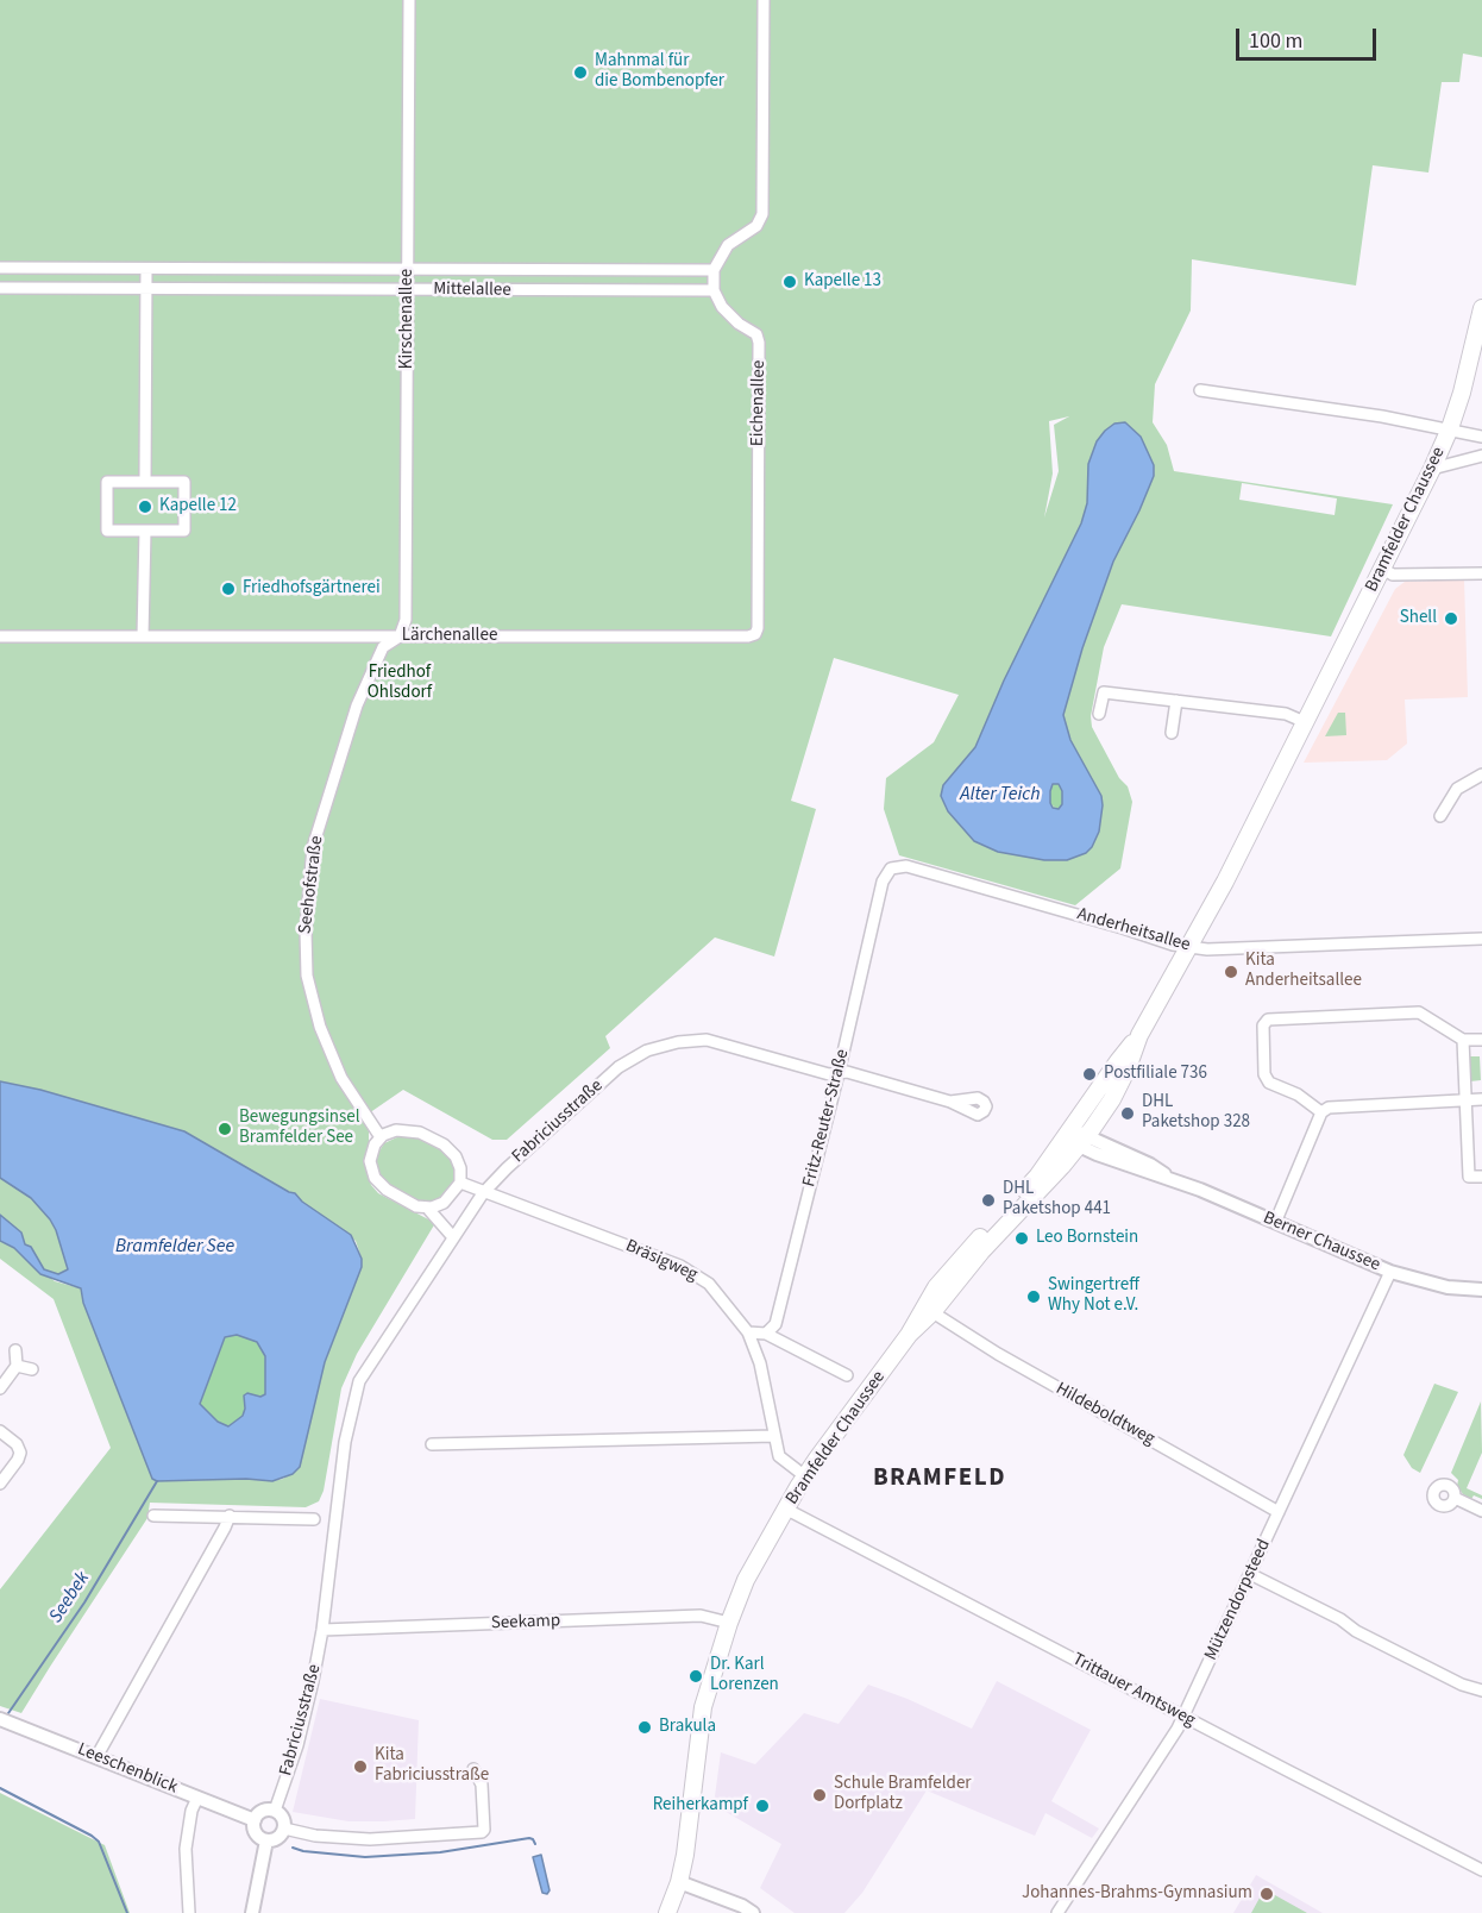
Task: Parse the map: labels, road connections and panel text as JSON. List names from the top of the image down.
{
  "streets": {
    "main road": ["Bramfelder Chaussee"],
    "street": [
      "Mittelallee",
      "Kirschenallee",
      "Eichenallee",
      "Lärchenallee",
      "Seehofstraße",
      "Anderheitsallee",
      "Fritz-Reuter-Straße",
      "Fabriciusstraße",
      "Berner Chaussee",
      "Bräsigweg",
      "Hildeboldtweg",
      "Mützendorpsteed",
      "Seekamp",
      "Trittauer Amtsweg",
      "Leeschenblick"
    ]
  },
  "crossings": [
    ["Mittelallee", "Kirschenallee"],
    ["Mittelallee", "Eichenallee"],
    ["Kirschenallee", "Lärchenallee"],
    ["Kirschenallee", "Seehofstraße"],
    ["Eichenallee", "Lärchenallee"],
    ["Bramfelder Chaussee", "Anderheitsallee"],
    ["Bramfelder Chaussee", "Berner Chaussee"],
    ["Bramfelder Chaussee", "Bräsigweg"],
    ["Bramfelder Chaussee", "Hildeboldtweg"],
    ["Bramfelder Chaussee", "Seekamp"],
    ["Bramfelder Chaussee", "Trittauer Amtsweg"],
    ["Lärchenallee", "Seehofstraße"],
    ["Seehofstraße", "Bräsigweg"],
    ["Anderheitsallee", "Fritz-Reuter-Straße"],
    ["Fritz-Reuter-Straße", "Fabriciusstraße"],
    ["Fabriciusstraße", "Bräsigweg"],
    ["Fabriciusstraße", "Seekamp"],
    ["Fabriciusstraße", "Leeschenblick"],
    ["Berner Chaussee", "Mützendorpsteed"],
    ["Hildeboldtweg", "Mützendorpsteed"],
    ["Mützendorpsteed", "Trittauer Amtsweg"]
  ],
  "districts": ["BRAMFELD"],
  "water": ["Alter Teich", "Bramfelder See", "Seebek"],
  "parks": ["Friedhof Ohlsdorf"],
  "places": [
    "Mahnmal für die Bombenopfer",
    "Kapelle 13",
    "Kapelle 12",
    "Friedhofsgärtnerei",
    "Shell",
    "Kita Anderheitsallee",
    "Postfiliale 736",
    "DHL Paketshop 328",
    "Bewegungsinsel Bramfelder See",
    "DHL Paketshop 441",
    "Leo Bornstein",
    "Swingertreff Why Not e.V.",
    "Dr. Karl Lorenzen",
    "Brakula",
    "Kita Fabriciusstraße",
    "Schule Bramfelder Dorfplatz",
    "Reiherkampf",
    "Johannes-Brahms-Gymnasium"
  ],
  "scale_bar": "100 m"
}
